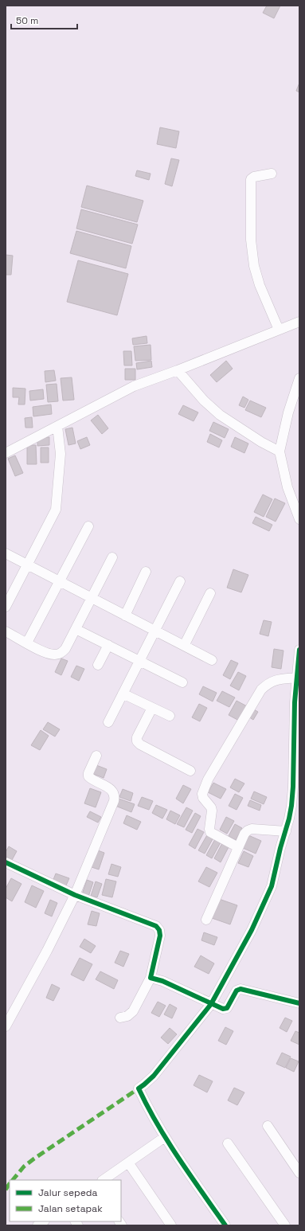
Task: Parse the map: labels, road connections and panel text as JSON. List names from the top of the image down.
{
  "legend": ["Jalur sepeda", "Jalan setapak"],
  "scale_bar": "50 m"
}
